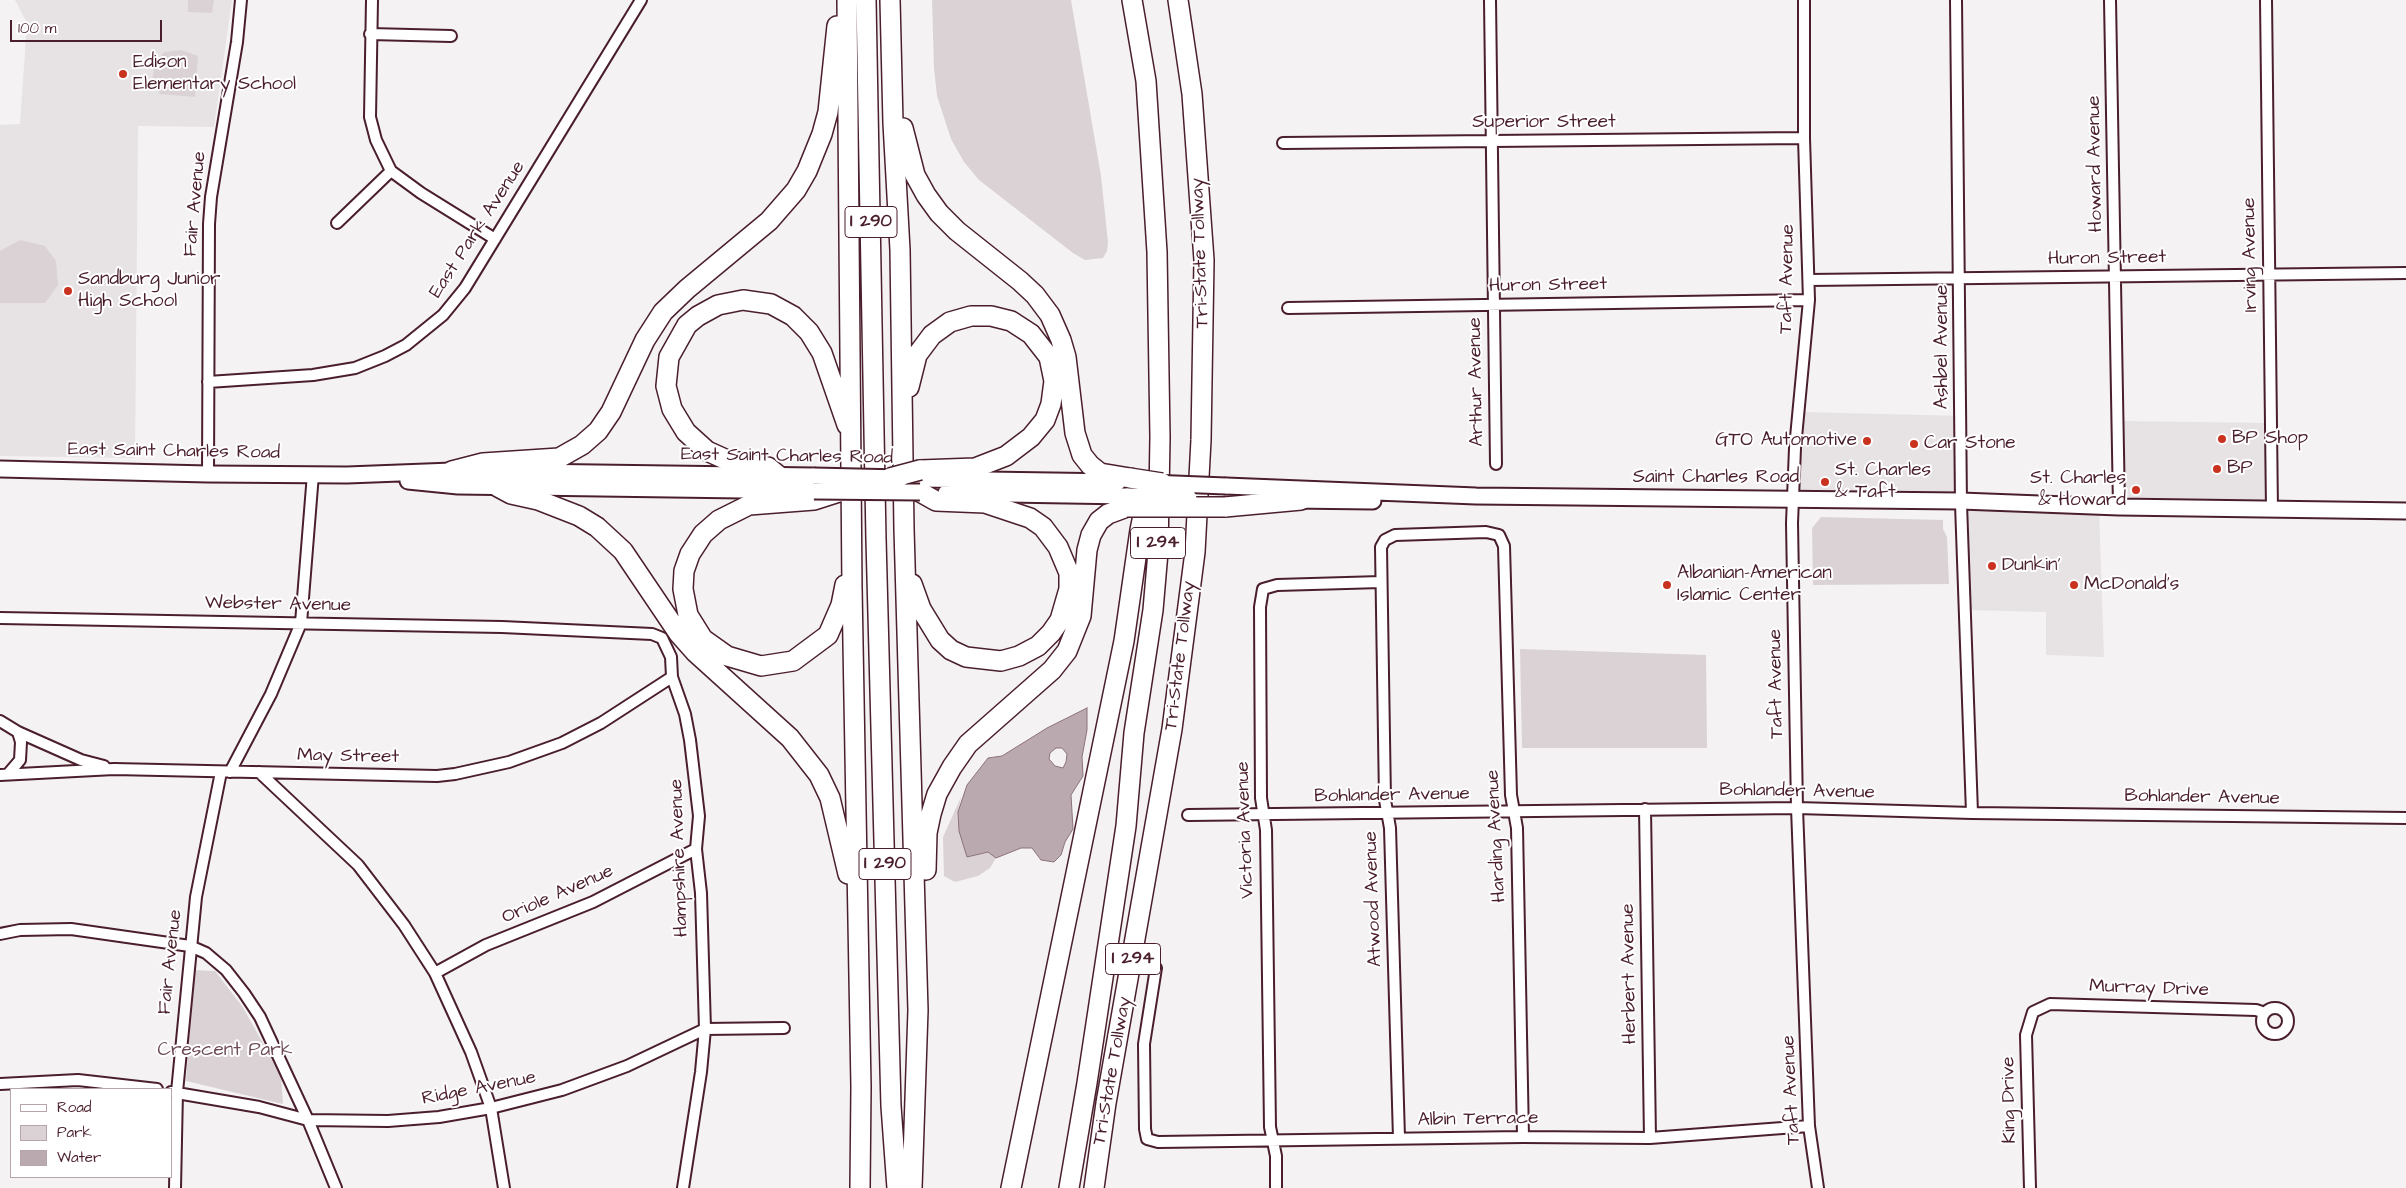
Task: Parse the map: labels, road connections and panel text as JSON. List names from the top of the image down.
{
  "streets": {
    "highway": ["I 290", "Tri-State Tollway", "I 294"],
    "main road": ["East Saint Charles Road", "Saint Charles Road"],
    "street": [
      "Superior Street",
      "Howard Avenue",
      "Fair Avenue",
      "East Park Avenue",
      "Irving Avenue",
      "Huron Street",
      "Taft Avenue",
      "Ashbel Avenue",
      "Arthur Avenue",
      "Webster Avenue",
      "May Street",
      "Bohlander Avenue",
      "Victoria Avenue",
      "Harding Avenue",
      "Hampshire Avenue",
      "Oriole Avenue",
      "Atwood Avenue",
      "Herbert Avenue",
      "Murray Drive",
      "Ridge Avenue",
      "King Drive",
      "Albin Terrace"
    ]
  },
  "crossings": [
    ["Superior Street", "Taft Avenue"],
    ["Superior Street", "Arthur Avenue"],
    ["Howard Avenue", "Huron Street"],
    ["Howard Avenue", "Saint Charles Road"],
    ["Fair Avenue", "East Park Avenue"],
    ["Fair Avenue", "East Saint Charles Road"],
    ["Fair Avenue", "Webster Avenue"],
    ["Fair Avenue", "May Street"],
    ["Fair Avenue", "Ridge Avenue"],
    ["Irving Avenue", "Huron Street"],
    ["Irving Avenue", "Saint Charles Road"],
    ["Huron Street", "Taft Avenue"],
    ["Huron Street", "Ashbel Avenue"],
    ["Huron Street", "Arthur Avenue"],
    ["Taft Avenue", "Saint Charles Road"],
    ["Taft Avenue", "Bohlander Avenue"],
    ["Taft Avenue", "Albin Terrace"],
    ["Ashbel Avenue", "Saint Charles Road"],
    ["Ashbel Avenue", "Bohlander Avenue"],
    ["Webster Avenue", "Hampshire Avenue"],
    ["May Street", "Hampshire Avenue"],
    ["Bohlander Avenue", "Victoria Avenue"],
    ["Bohlander Avenue", "Harding Avenue"],
    ["Bohlander Avenue", "Atwood Avenue"],
    ["Bohlander Avenue", "Herbert Avenue"],
    ["Victoria Avenue", "Atwood Avenue"],
    ["Victoria Avenue", "Albin Terrace"],
    ["Harding Avenue", "Atwood Avenue"],
    ["Harding Avenue", "Albin Terrace"],
    ["Hampshire Avenue", "Oriole Avenue"],
    ["Hampshire Avenue", "Ridge Avenue"],
    ["Atwood Avenue", "Albin Terrace"],
    ["Herbert Avenue", "Albin Terrace"],
    ["Murray Drive", "King Drive"]
  ],
  "parks": ["Crescent Park"],
  "places": [
    "Edison Elementary School",
    "Sandburg Junior High School",
    "BP Shop",
    "GTO Automotive",
    "Car Stone",
    "BP",
    "St. Charles & Taft",
    "St. Charles & Howard",
    "Dunkin'",
    "Albanian-American Islamic Center",
    "McDonald's"
  ],
  "legend": ["Road", "Park", "Water"],
  "scale_bar": "100 m"
}
